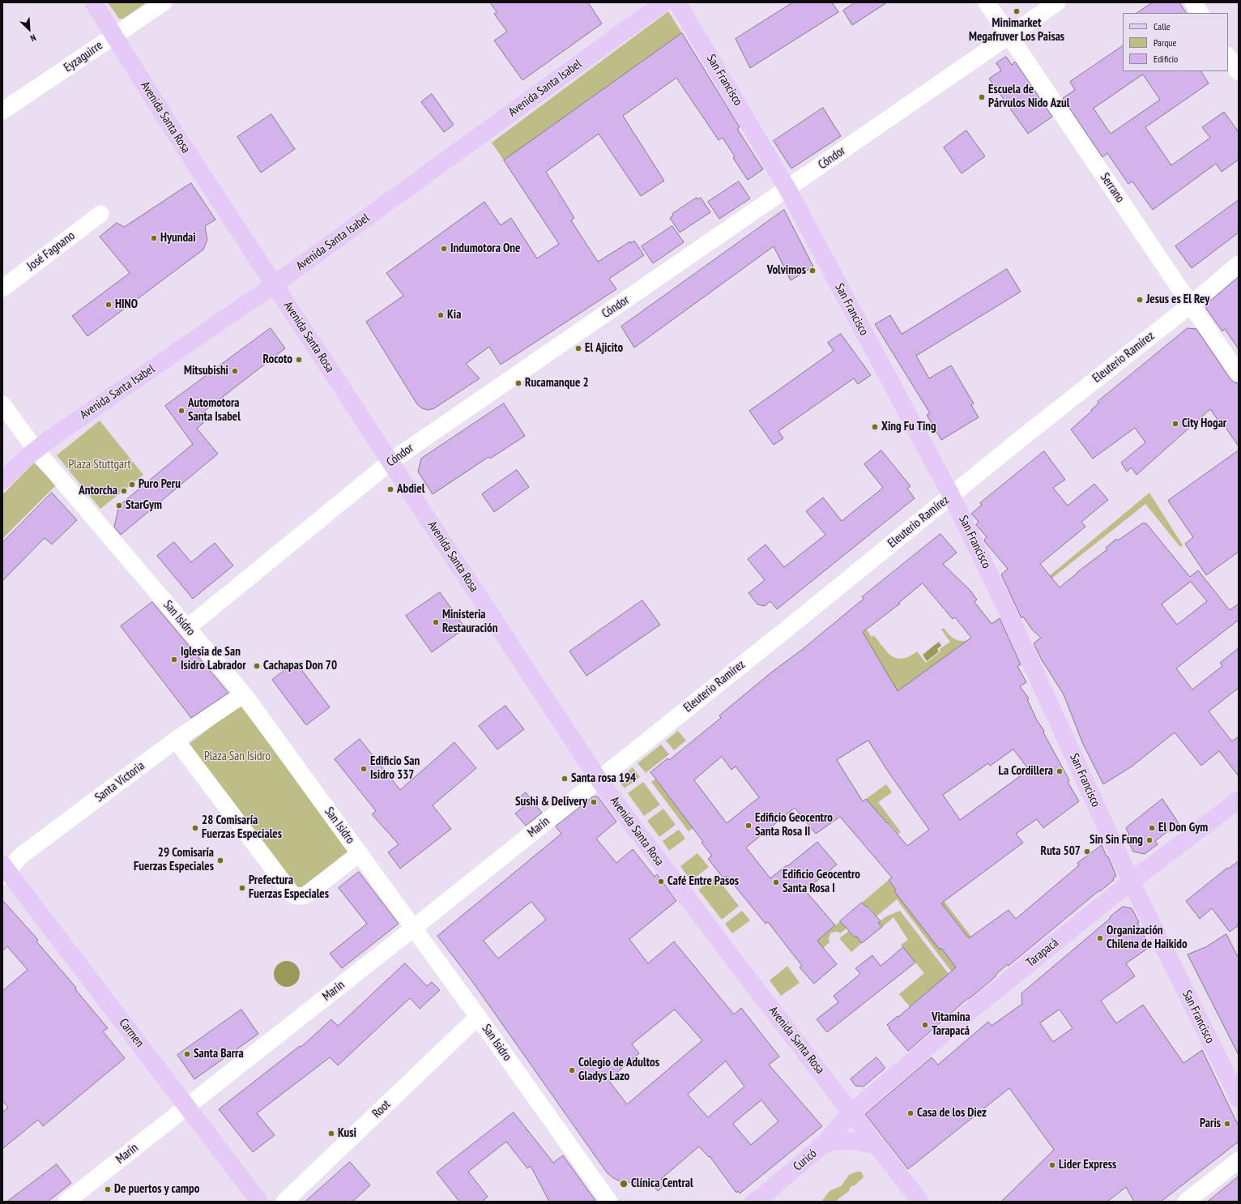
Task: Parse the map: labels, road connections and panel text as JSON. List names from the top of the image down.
{
  "streets": {
    "main road": [
      "San Francisco",
      "Avenida Santa Isabel",
      "Avenida Santa Rosa",
      "Tarapacá",
      "Carmen",
      "Curicó"
    ],
    "street": [
      "Eyzaguirre",
      "Cóndor",
      "Serrano",
      "José Fagnano",
      "Eleuterio Ramírez",
      "San Isidro",
      "Santa Victoria",
      "Marín",
      "Root"
    ]
  },
  "crossings": [
    ["Eyzaguirre", "Avenida Santa Rosa"],
    ["San Francisco", "Cóndor"],
    ["San Francisco", "Eleuterio Ramírez"],
    ["San Francisco", "Tarapacá"],
    ["Avenida Santa Isabel", "Avenida Santa Rosa"],
    ["Avenida Santa Isabel", "San Isidro"],
    ["Avenida Santa Rosa", "Cóndor"],
    ["Avenida Santa Rosa", "Eleuterio Ramírez"],
    ["Avenida Santa Rosa", "Marín"],
    ["Avenida Santa Rosa", "Tarapacá"],
    ["Avenida Santa Rosa", "Curicó"],
    ["Cóndor", "Serrano"],
    ["Cóndor", "San Isidro"],
    ["Serrano", "Eleuterio Ramírez"],
    ["Eleuterio Ramírez", "Marín"],
    ["San Isidro", "Santa Victoria"],
    ["San Isidro", "Marín"],
    ["San Isidro", "Root"],
    ["Santa Victoria", "Carmen"],
    ["Marín", "Carmen"],
    ["Tarapacá", "Curicó"]
  ],
  "parks": ["Plaza Stuttgart", "Plaza San Isidro"],
  "places": [
    "Minimarket Megafruver Los Paisas",
    "Escuela de Párvulos Nido Azul",
    "Hyundai",
    "Indumotora One",
    "Volvimos",
    "Jesus es El Rey",
    "HINO",
    "Kia",
    "El Ajicito",
    "Rocoto",
    "Mitsubishi",
    "Rucamanque 2",
    "Automotora Santa Isabel",
    "City Hogar",
    "Xing Fu Ting",
    "Puro Peru",
    "Abdiel",
    "Antorcha",
    "StarGym",
    "Ministeria Restauración",
    "Iglesia de San Isidro Labrador",
    "Cachapas Don 70",
    "Edificio San Isidro 337",
    "La Cordillera",
    "Santa rosa 194",
    "Sushi & Delivery",
    "Edificio Geocentro Santa Rosa II",
    "28 Comisaría Fuerzas Especiales",
    "El Don Gym",
    "Sin Sin Fung",
    "Ruta 507",
    "29 Comisaría Fuerzas Especiales",
    "Café Entre Pasos",
    "Edificio Geocentro Santa Rosa I",
    "Prefectura Fuerzas Especiales",
    "Organización Chilena de Haikido",
    "Vitamina Tarapacá",
    "Santa Barra",
    "Colegio de Adultos Gladys Lazo",
    "Casa de los Diez",
    "Paris",
    "Kusi",
    "Lider Express",
    "Clínica Central",
    "De puertos y campo"
  ],
  "legend": ["Calle", "Parque", "Edificio"],
  "north": "bottom right"
}
